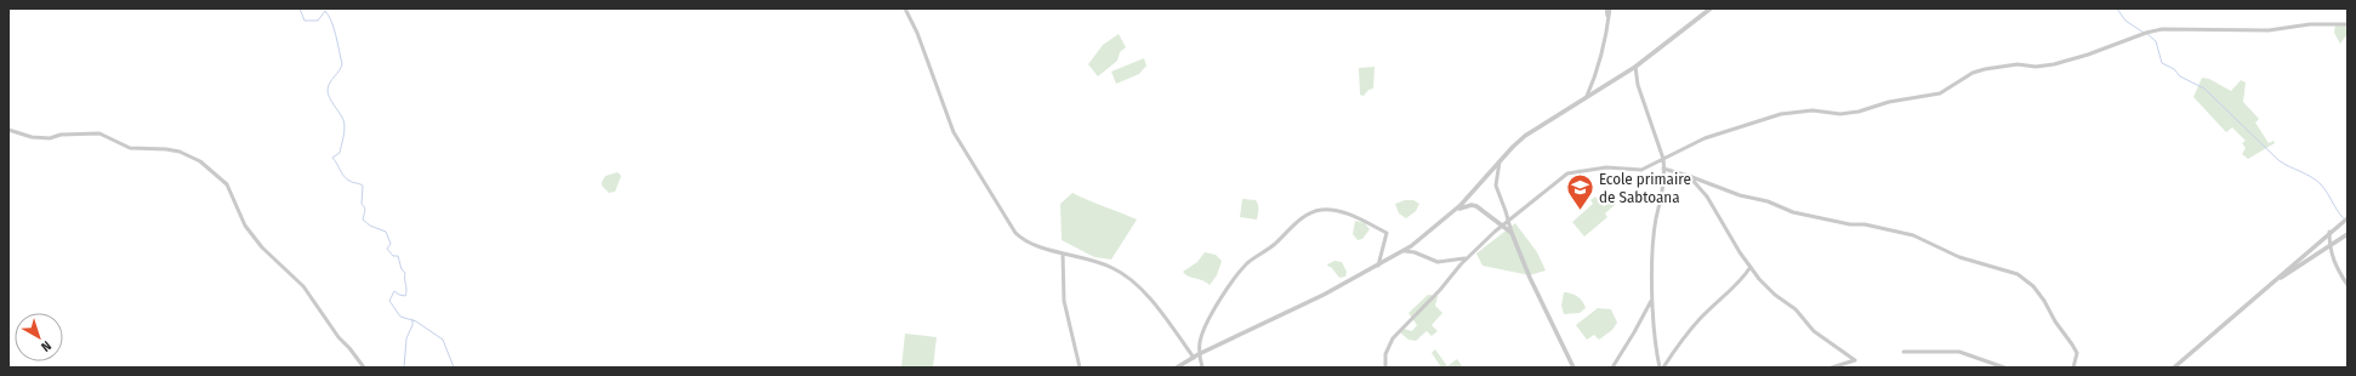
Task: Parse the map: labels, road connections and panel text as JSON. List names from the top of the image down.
{
  "places": {
    "school or university": ["Ecole primaire de Sabtoana"]
  },
  "north": "bottom right"
}
